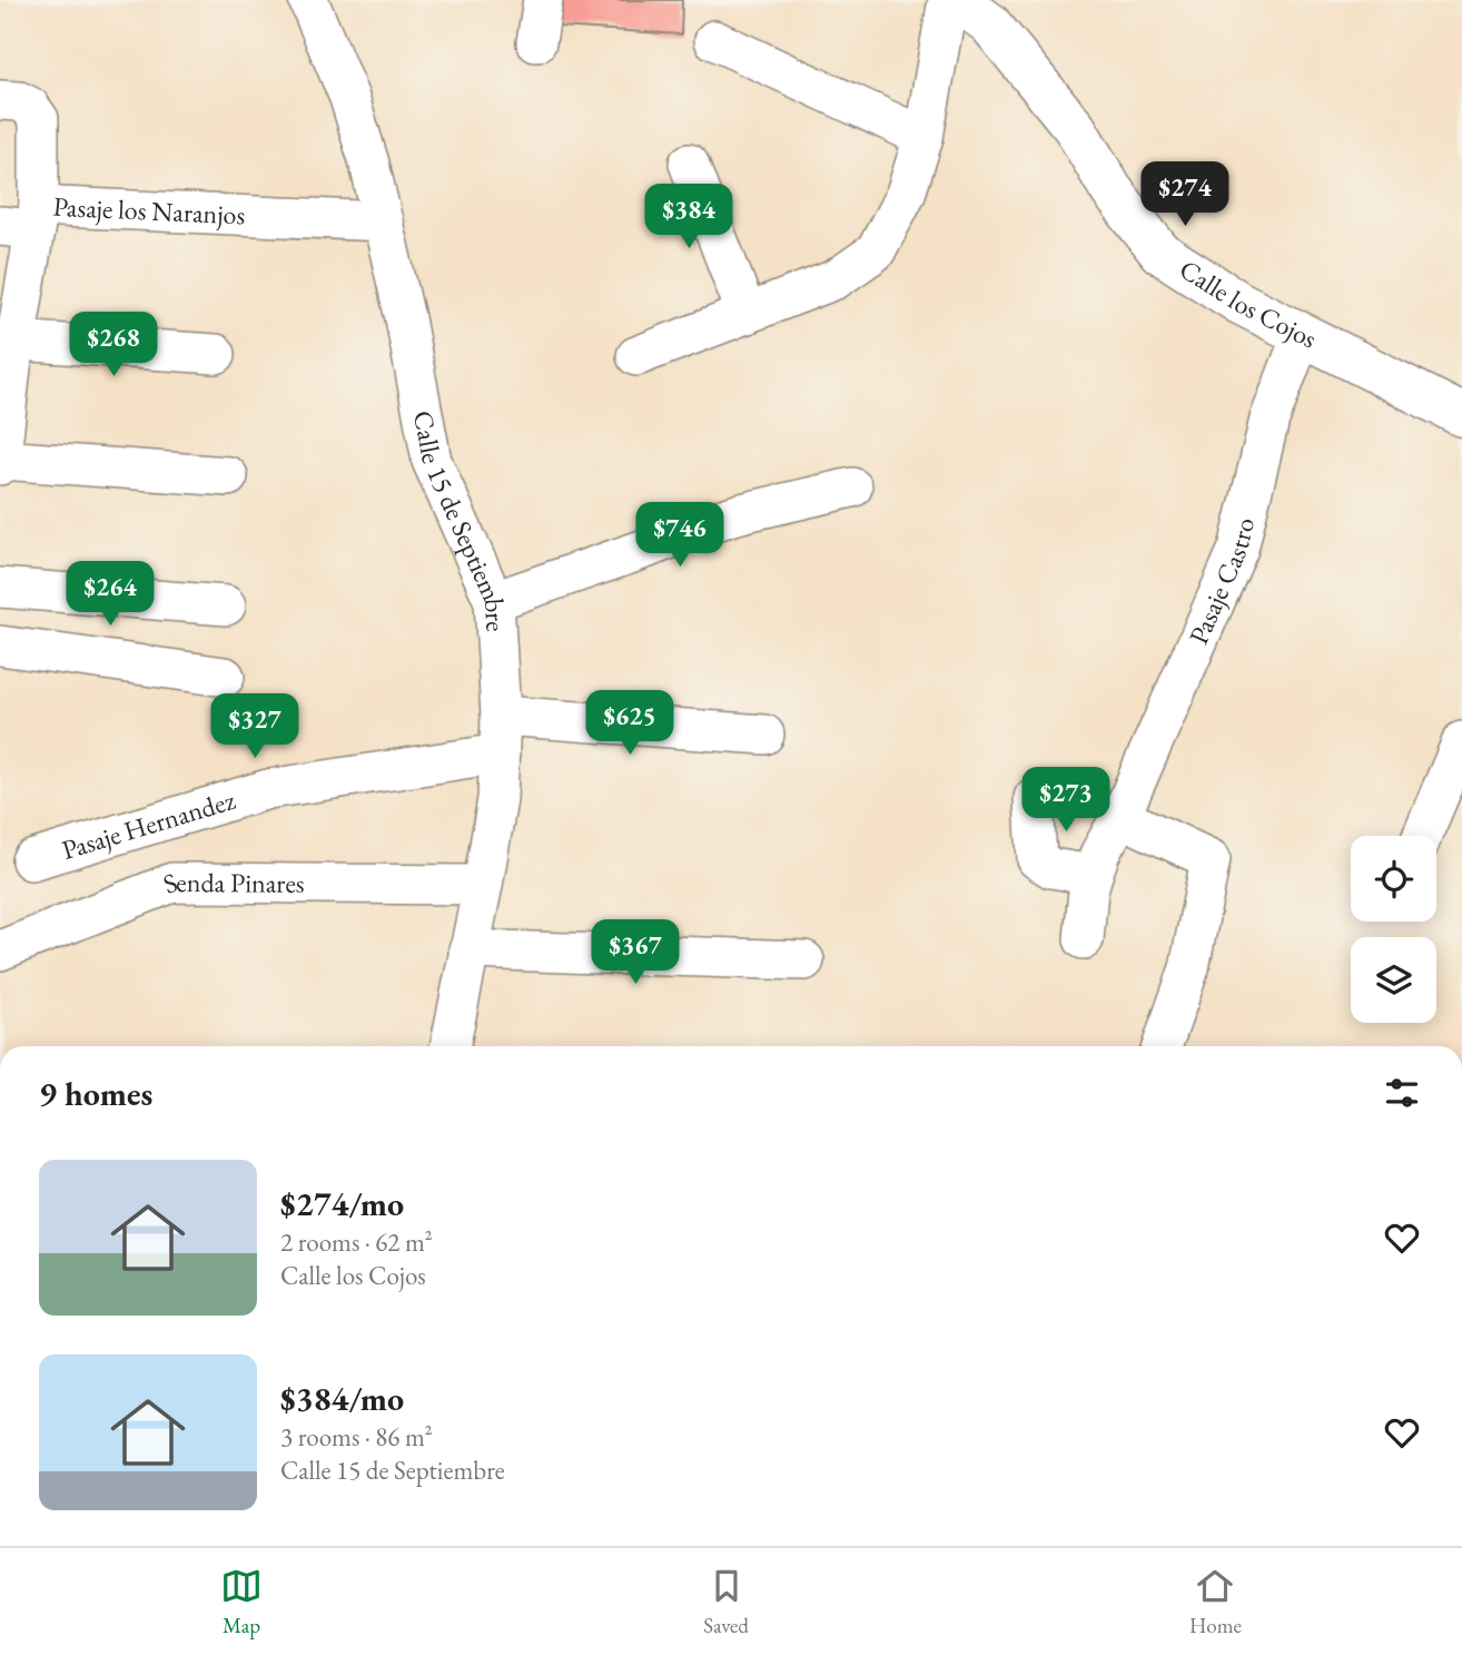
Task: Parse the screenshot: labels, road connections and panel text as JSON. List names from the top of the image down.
{
  "streets": {
    "street": [
      "Pasaje los Naranjos",
      "Calle los Cojos",
      "Calle 15 de Septiembre",
      "Pasaje Castro",
      "Pasaje Hernandez",
      "Senda Pinares"
    ]
  },
  "crossings": [
    ["Pasaje los Naranjos", "Calle 15 de Septiembre"],
    ["Calle los Cojos", "Pasaje Castro"],
    ["Calle 15 de Septiembre", "Pasaje Hernandez"],
    ["Calle 15 de Septiembre", "Senda Pinares"]
  ],
  "page": {
    "price": [
      "$274",
      "$384",
      "$268",
      "$746",
      "$264",
      "$625",
      "$327",
      "$273",
      "$367"
    ],
    "heading": "9 homes",
    "list": [
      {
        "name": "$274/mo",
        "note": "2 rooms · 62 m² · Calle los Cojos"
      },
      {
        "name": "$384/mo",
        "note": "3 rooms · 86 m² · Calle 15 de Septiembre"
      }
    ],
    "tabs": ["Map", "Saved", "Home"]
  }
}
